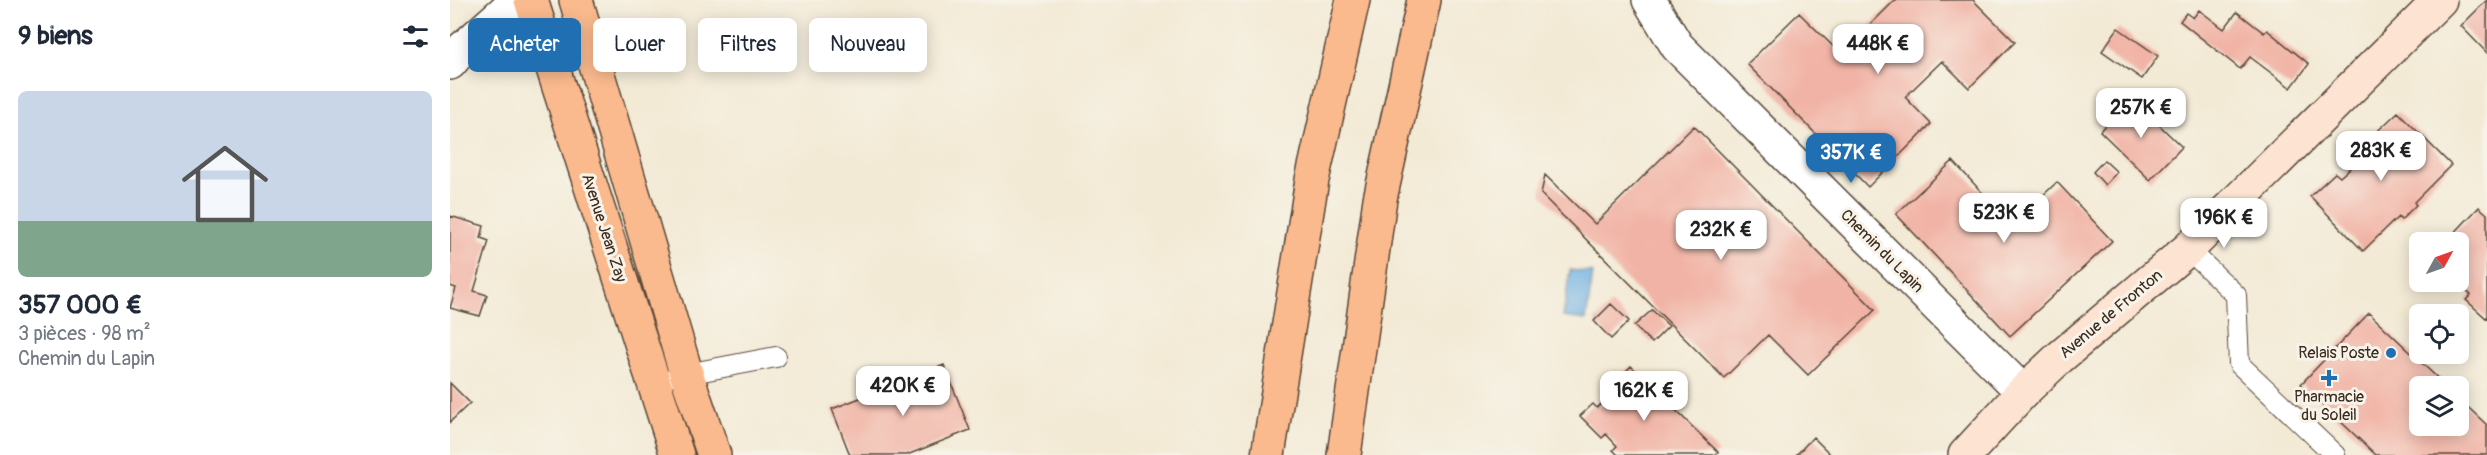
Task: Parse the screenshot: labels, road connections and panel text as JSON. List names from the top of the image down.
{
  "streets": {
    "main road": ["Avenue Jean Zay", "Avenue de Fronton"],
    "street": ["Chemin du Lapin"]
  },
  "crossings": [
    ["Chemin du Lapin", "Avenue de Fronton"]
  ],
  "places": {
    "other": ["Relais Poste"],
    "health": ["Pharmacie du Soleil"]
  },
  "north": "top right",
  "page": {
    "heading": "9 biens",
    "chip": [
      "Acheter",
      "Louer",
      "Filtres",
      "Nouveau"
    ],
    "price": [
      "448K €",
      "257K €",
      "283K €",
      "357K €",
      "523K €",
      "196K €",
      "232K €",
      "420K €",
      "162K €"
    ],
    "list": [
      {
        "name": "357 000 €",
        "note": "3 pièces · 98 m² · Chemin du Lapin"
      }
    ]
  }
}
